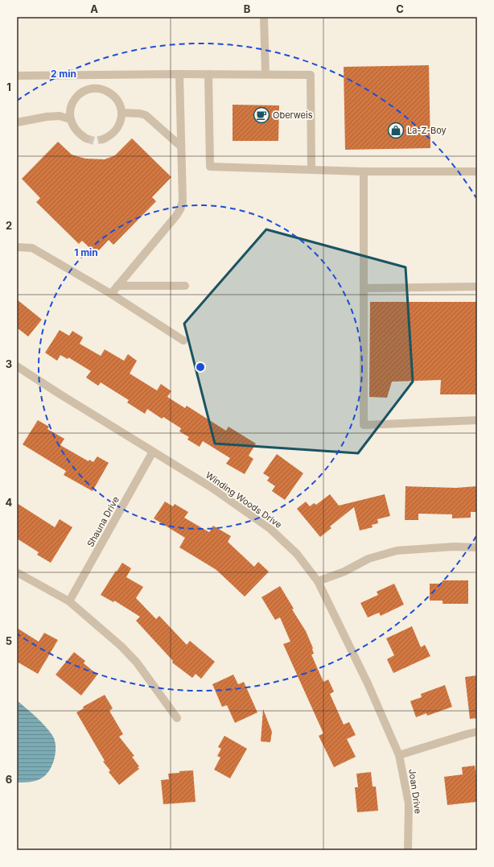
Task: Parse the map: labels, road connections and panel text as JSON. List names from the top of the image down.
{
  "streets": {
    "street": ["Winding Woods Drive", "Shauna Drive", "Joan Drive"]
  },
  "crossings": [
    ["Winding Woods Drive", "Shauna Drive"],
    ["Winding Woods Drive", "Joan Drive"]
  ],
  "places": {
    "cafe": ["Oberweis"],
    "shop": ["La-Z-Boy"]
  },
  "grid": {
    "columns": ["A", "B", "C"],
    "rows": [
      "1",
      "2",
      "3",
      "4",
      "5",
      "6"
    ]
  },
  "rings": ["2 min", "1 min"]
}
